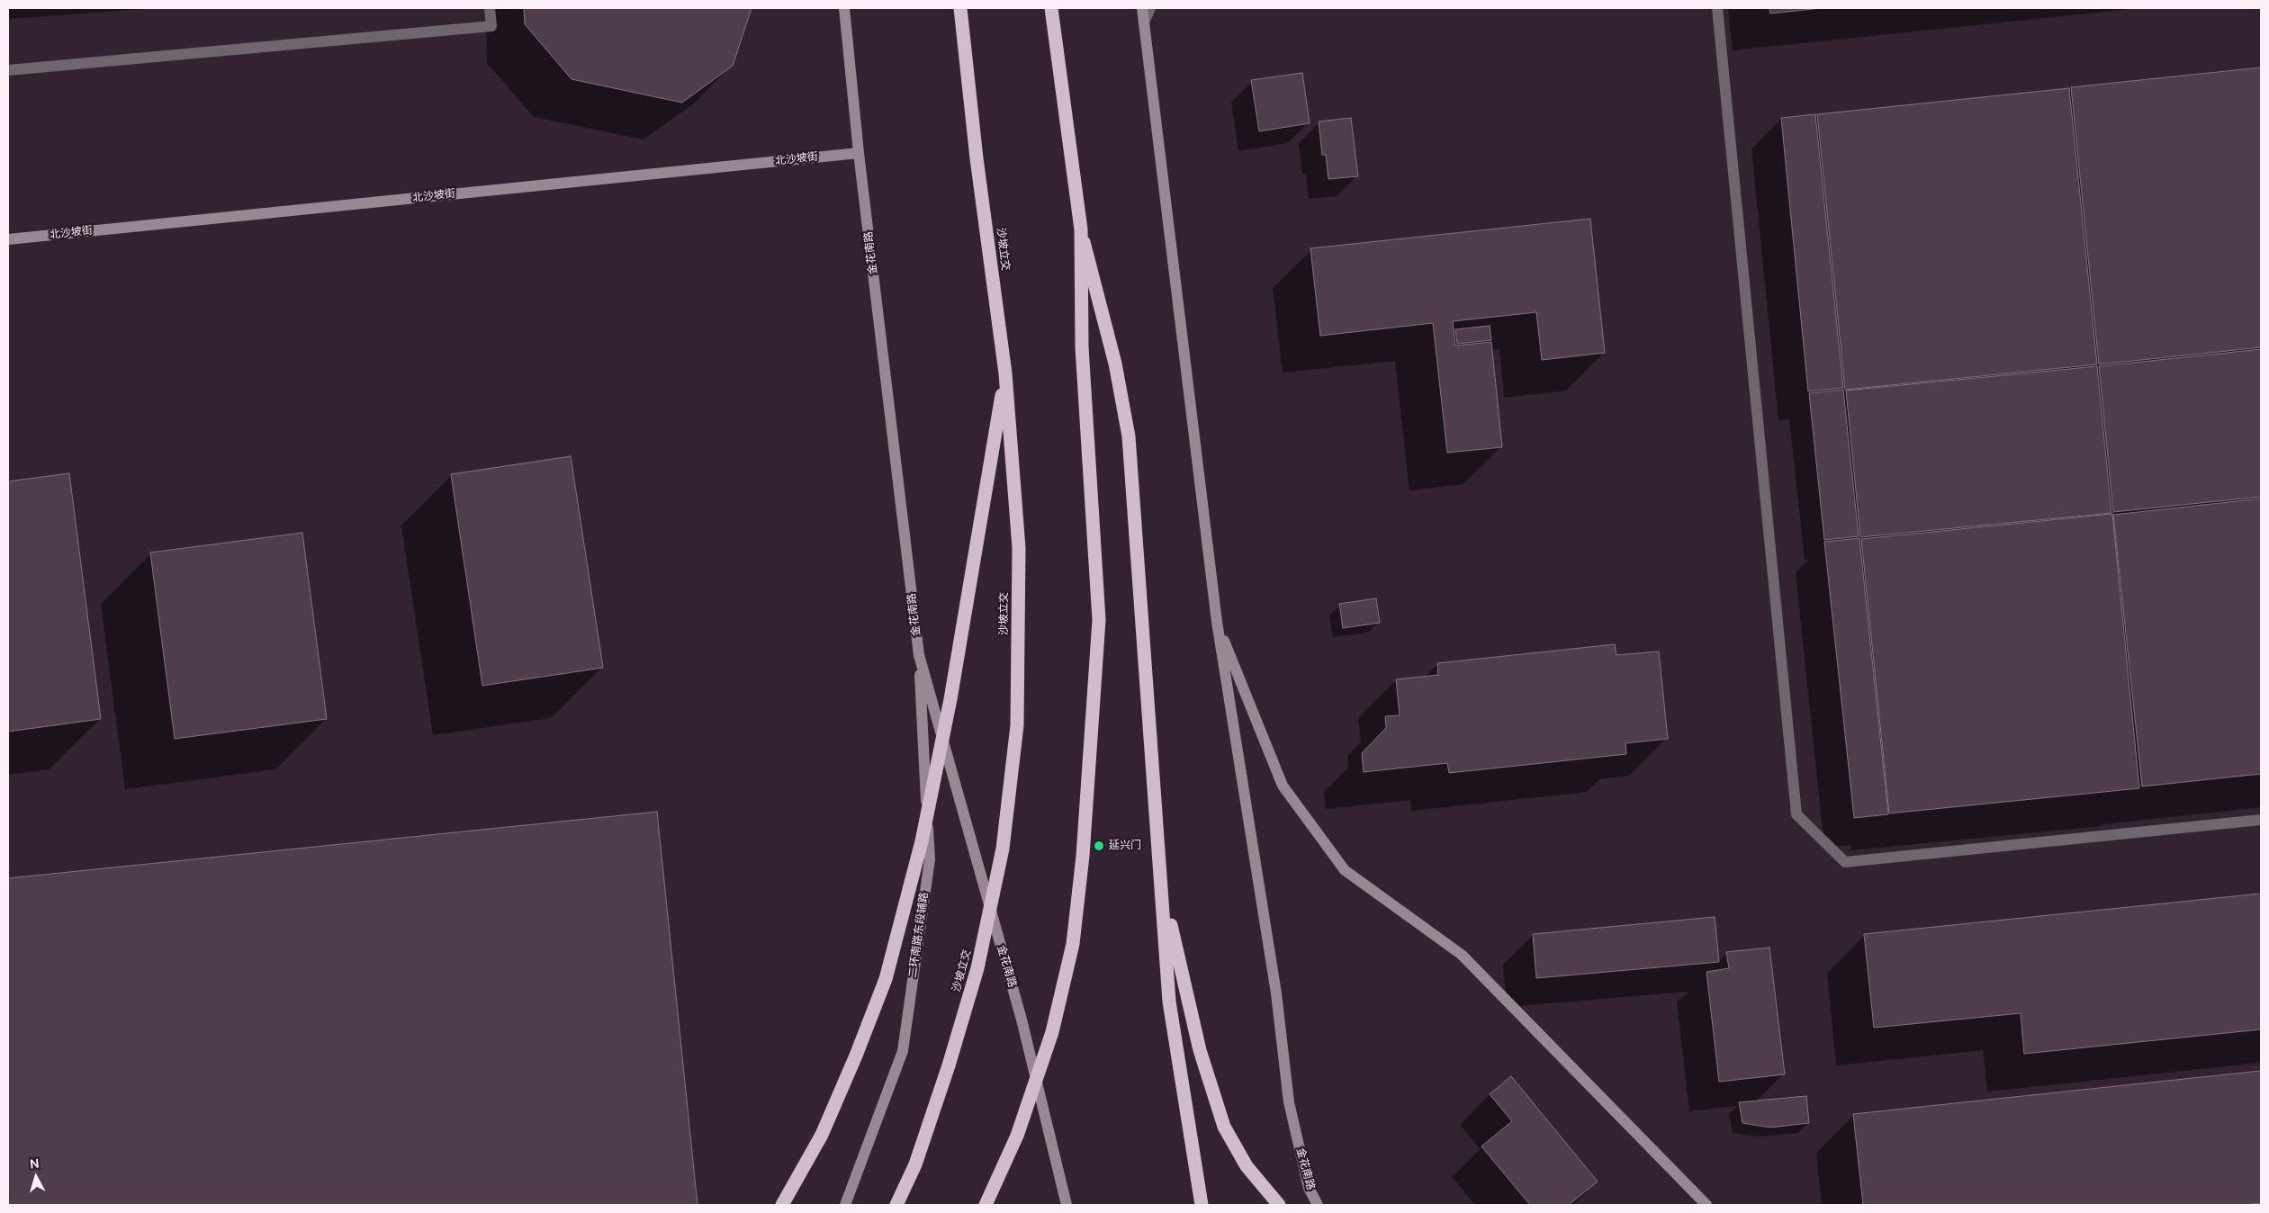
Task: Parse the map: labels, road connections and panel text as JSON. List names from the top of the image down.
{
  "streets": {
    "highway": ["沙坡立交"],
    "main road": ["北沙坡街", "金花南路", "二环南路东段辅路"]
  },
  "crossings": [
    ["北沙坡街", "金花南路"],
    ["金花南路", "二环南路东段辅路"]
  ],
  "places": ["延兴门"],
  "north": "top"
}
